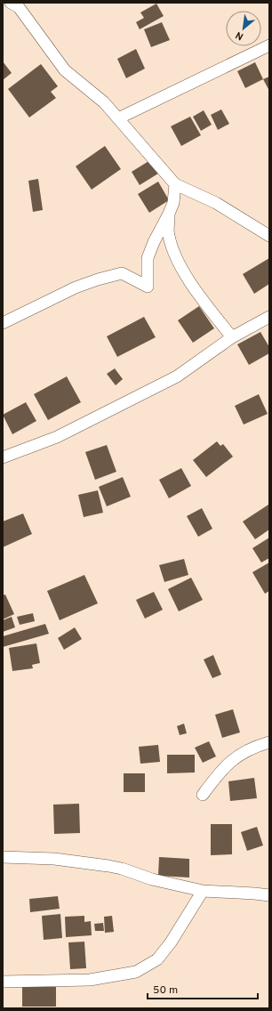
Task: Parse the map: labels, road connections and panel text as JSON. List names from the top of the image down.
{
  "scale_bar": "50 m",
  "north": "bottom left"
}
